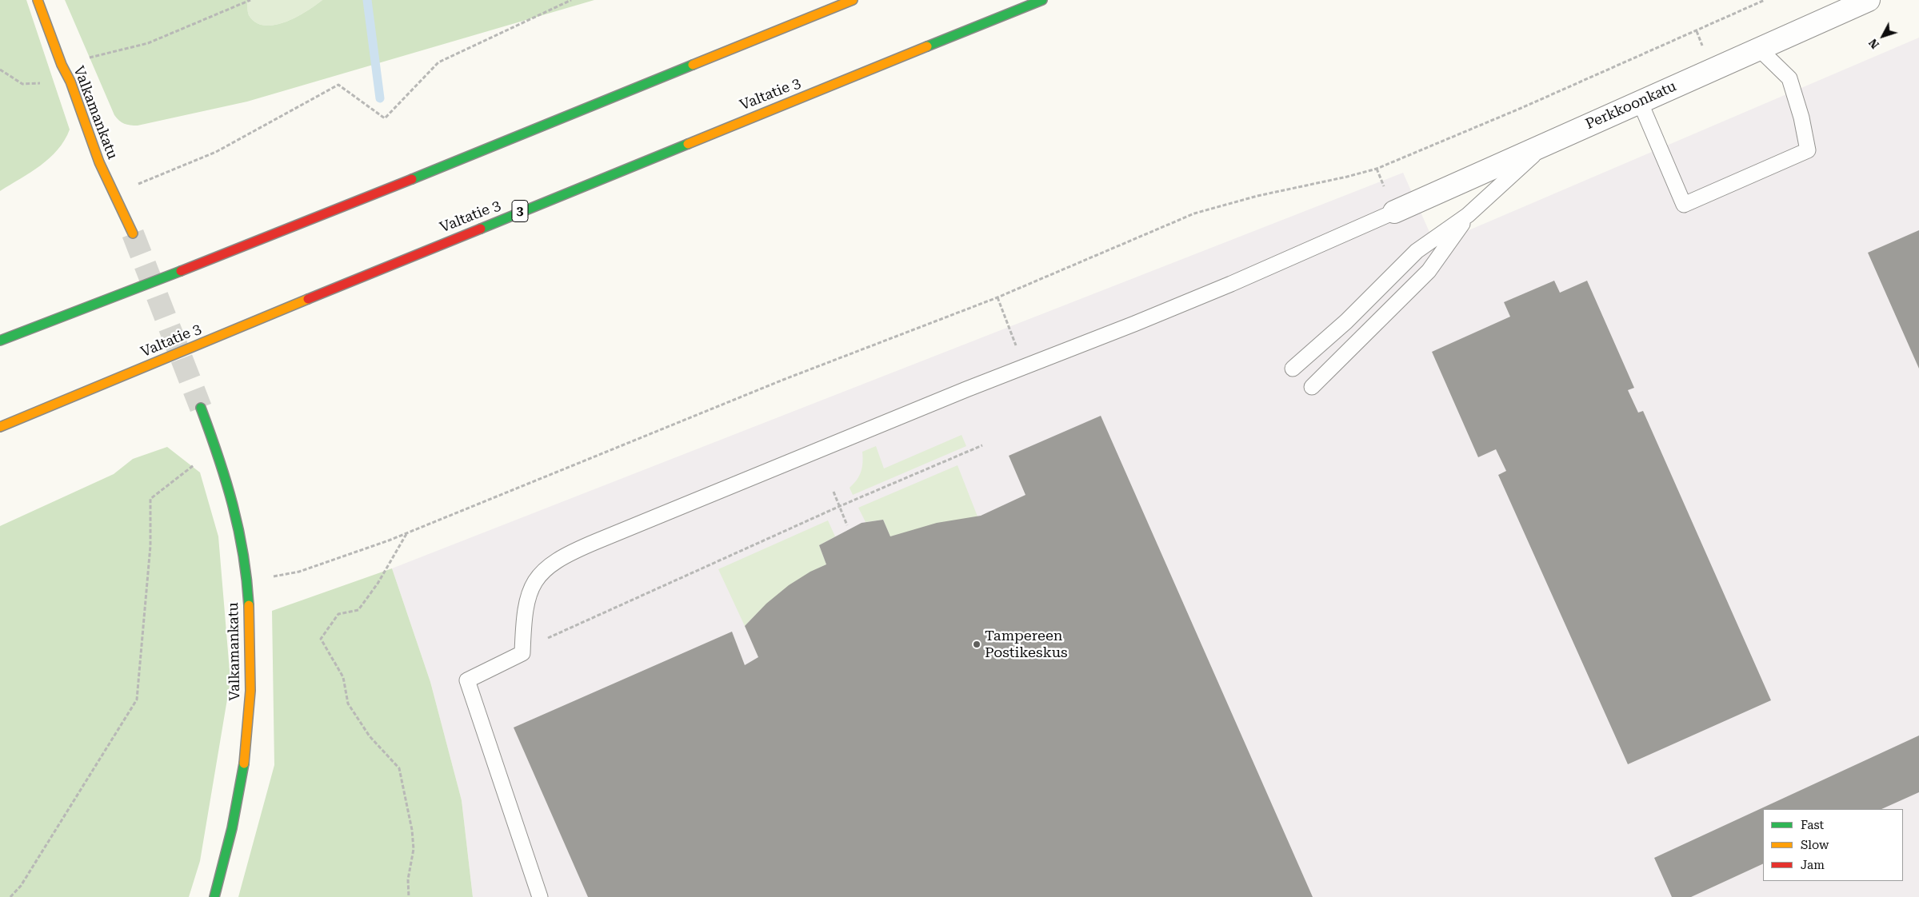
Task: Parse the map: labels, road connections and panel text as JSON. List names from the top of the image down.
{
  "streets": {
    "main road": ["Valtatie 3", "Valkamankatu", "3"],
    "street": ["Perkkoonkatu"]
  },
  "places": ["Tampereen Postikeskus"],
  "legend": ["Fast", "Slow", "Jam"],
  "north": "bottom left"
}
